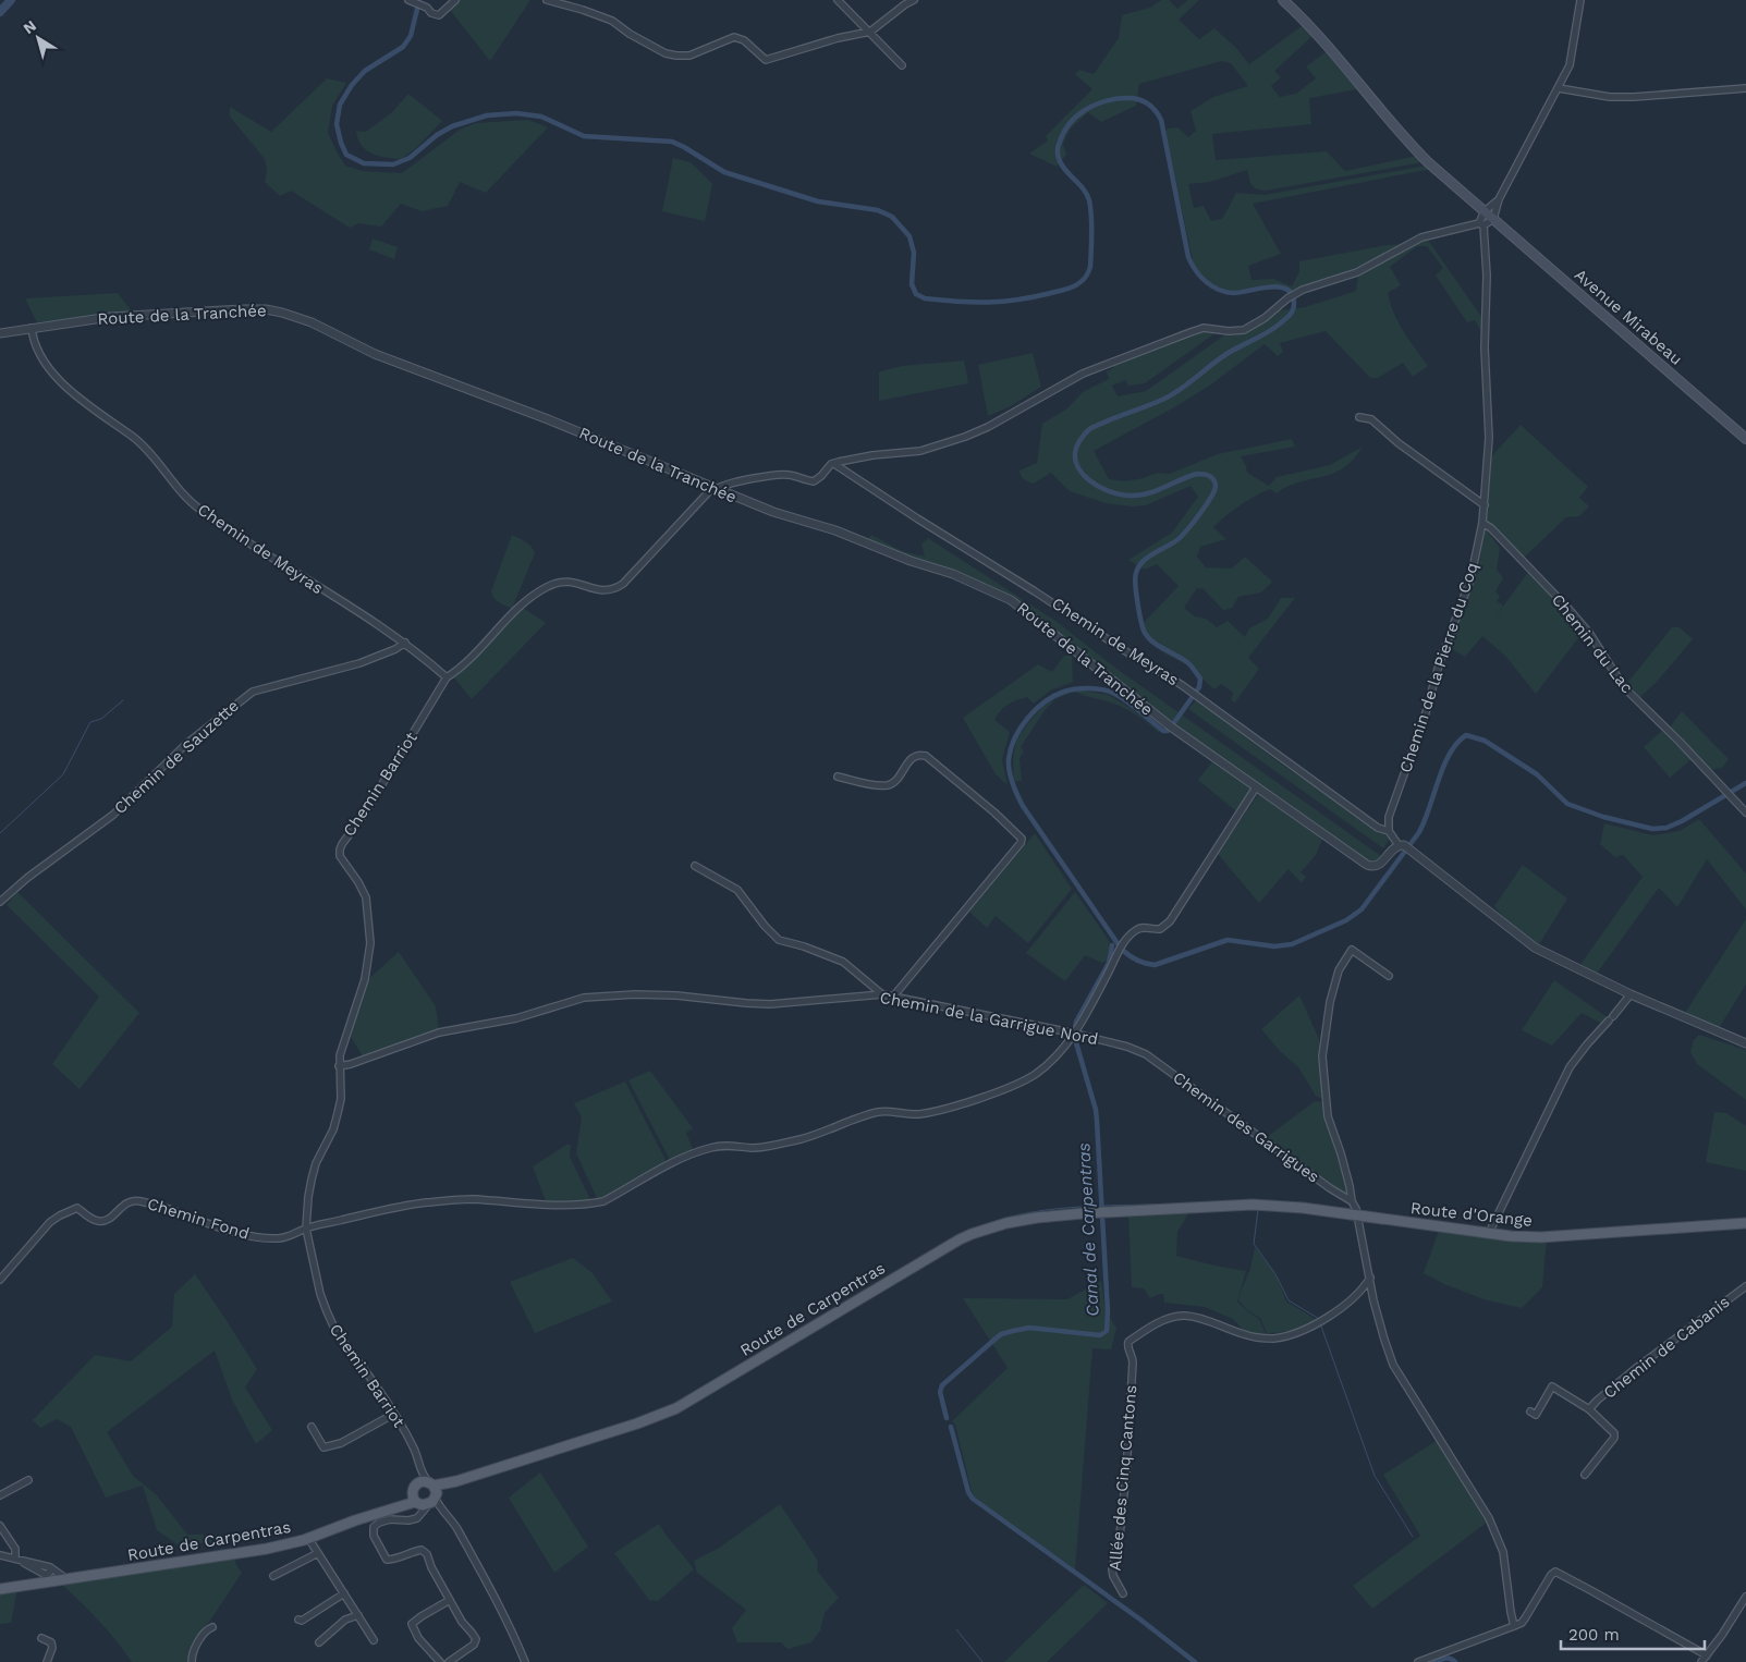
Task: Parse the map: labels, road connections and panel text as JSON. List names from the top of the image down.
{
  "streets": {
    "main road": ["Avenue Mirabeau", "Route d'Orange", "Route de Carpentras"],
    "street": [
      "Route de la Tranchée",
      "Chemin de Meyras",
      "Chemin du Lac",
      "Chemin de la Pierre du Coq",
      "Chemin de Sauzette",
      "Chemin Barriot",
      "Chemin de la Garrigue Nord",
      "Chemin des Garrigues",
      "Chemin Fond",
      "Chemin de Cabanis",
      "Allée des Cinq Cantons"
    ]
  },
  "crossings": [
    ["Route de la Tranchée", "Chemin de Meyras"],
    ["Chemin de Meyras", "Chemin de la Pierre du Coq"],
    ["Chemin de Meyras", "Chemin de Sauzette"],
    ["Chemin de Meyras", "Chemin Barriot"],
    ["Chemin du Lac", "Chemin de la Pierre du Coq"],
    ["Chemin Barriot", "Chemin de la Garrigue Nord"],
    ["Chemin Barriot", "Chemin Fond"],
    ["Chemin Barriot", "Route de Carpentras"],
    ["Chemin de la Garrigue Nord", "Chemin des Garrigues"],
    ["Route d'Orange", "Route de Carpentras"]
  ],
  "water": ["Canal de Carpentras"],
  "scale_bar": "200 m",
  "north": "top left"
}
